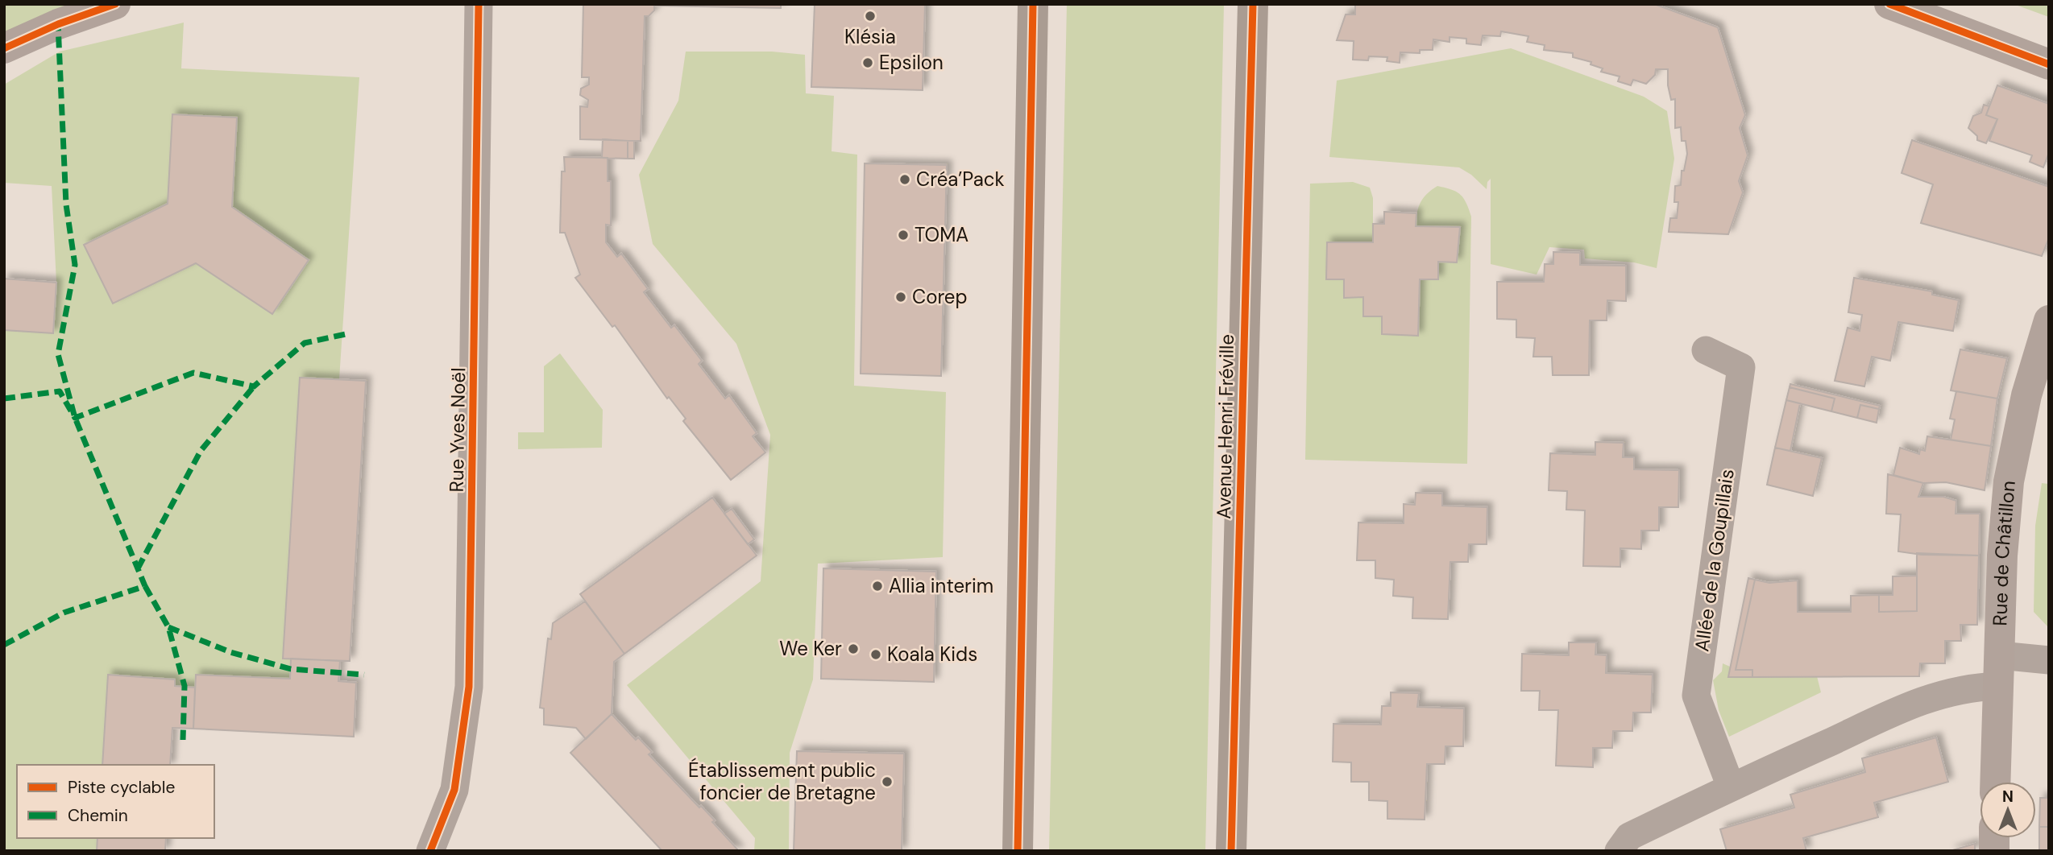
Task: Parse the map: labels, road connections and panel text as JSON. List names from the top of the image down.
{
  "streets": {
    "main road": ["Avenue Henri Fréville"],
    "street": ["Rue Yves Noël", "Rue de Châtillon", "Allée de la Goupillais"]
  },
  "places": [
    "Klésia",
    "Epsilon",
    "Créa’Pack",
    "TOMA",
    "Corep",
    "Allia interim",
    "We Ker",
    "Koala Kids",
    "Établissement public foncier de Bretagne"
  ],
  "legend": ["Piste cyclable", "Chemin"],
  "north": "top"
}
